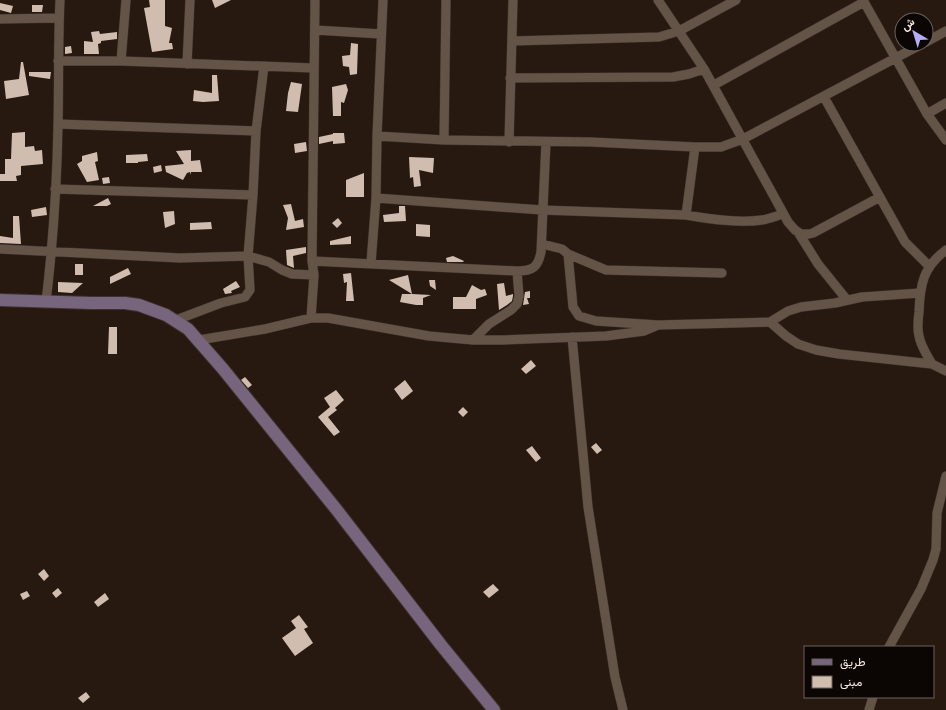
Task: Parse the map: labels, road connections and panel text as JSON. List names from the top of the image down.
{
  "legend": ["طريق", "مبنى"],
  "north": "top left"
}
